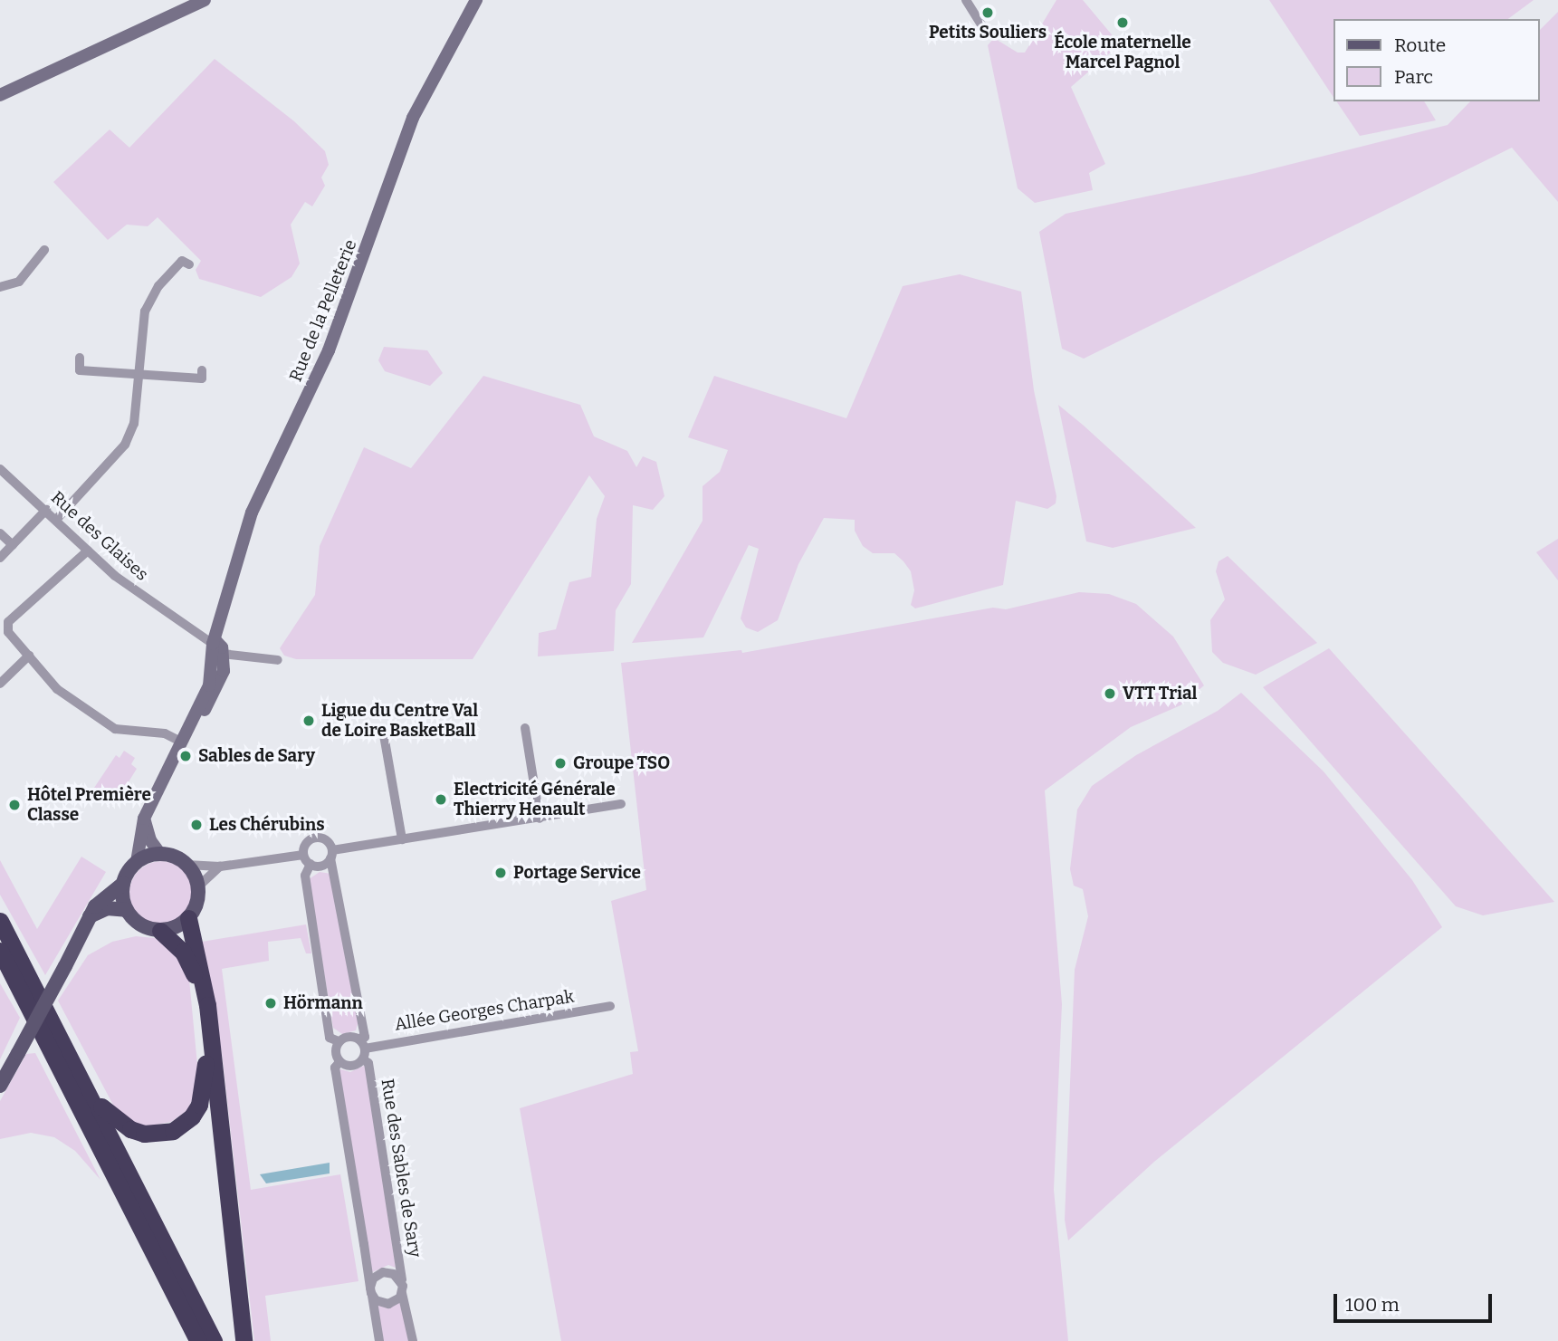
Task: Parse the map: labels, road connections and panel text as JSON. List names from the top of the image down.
{
  "streets": {
    "main road": ["Rue de la Pelleterie"],
    "street": ["Rue des Glaises", "Allée Georges Charpak", "Rue des Sables de Sary"]
  },
  "crossings": [
    ["Rue de la Pelleterie", "Rue des Glaises"],
    ["Allée Georges Charpak", "Rue des Sables de Sary"]
  ],
  "places": [
    "Petits Souliers",
    "École maternelle Marcel Pagnol",
    "VTT Trial",
    "Ligue du Centre Val de Loire BasketBall",
    "Sables de Sary",
    "Groupe TSO",
    "Electricité Générale Thierry Henault",
    "Hôtel Première Classe",
    "Les Chérubins",
    "Portage Service",
    "Hörmann"
  ],
  "legend": ["Route", "Parc"],
  "scale_bar": "100 m"
}
